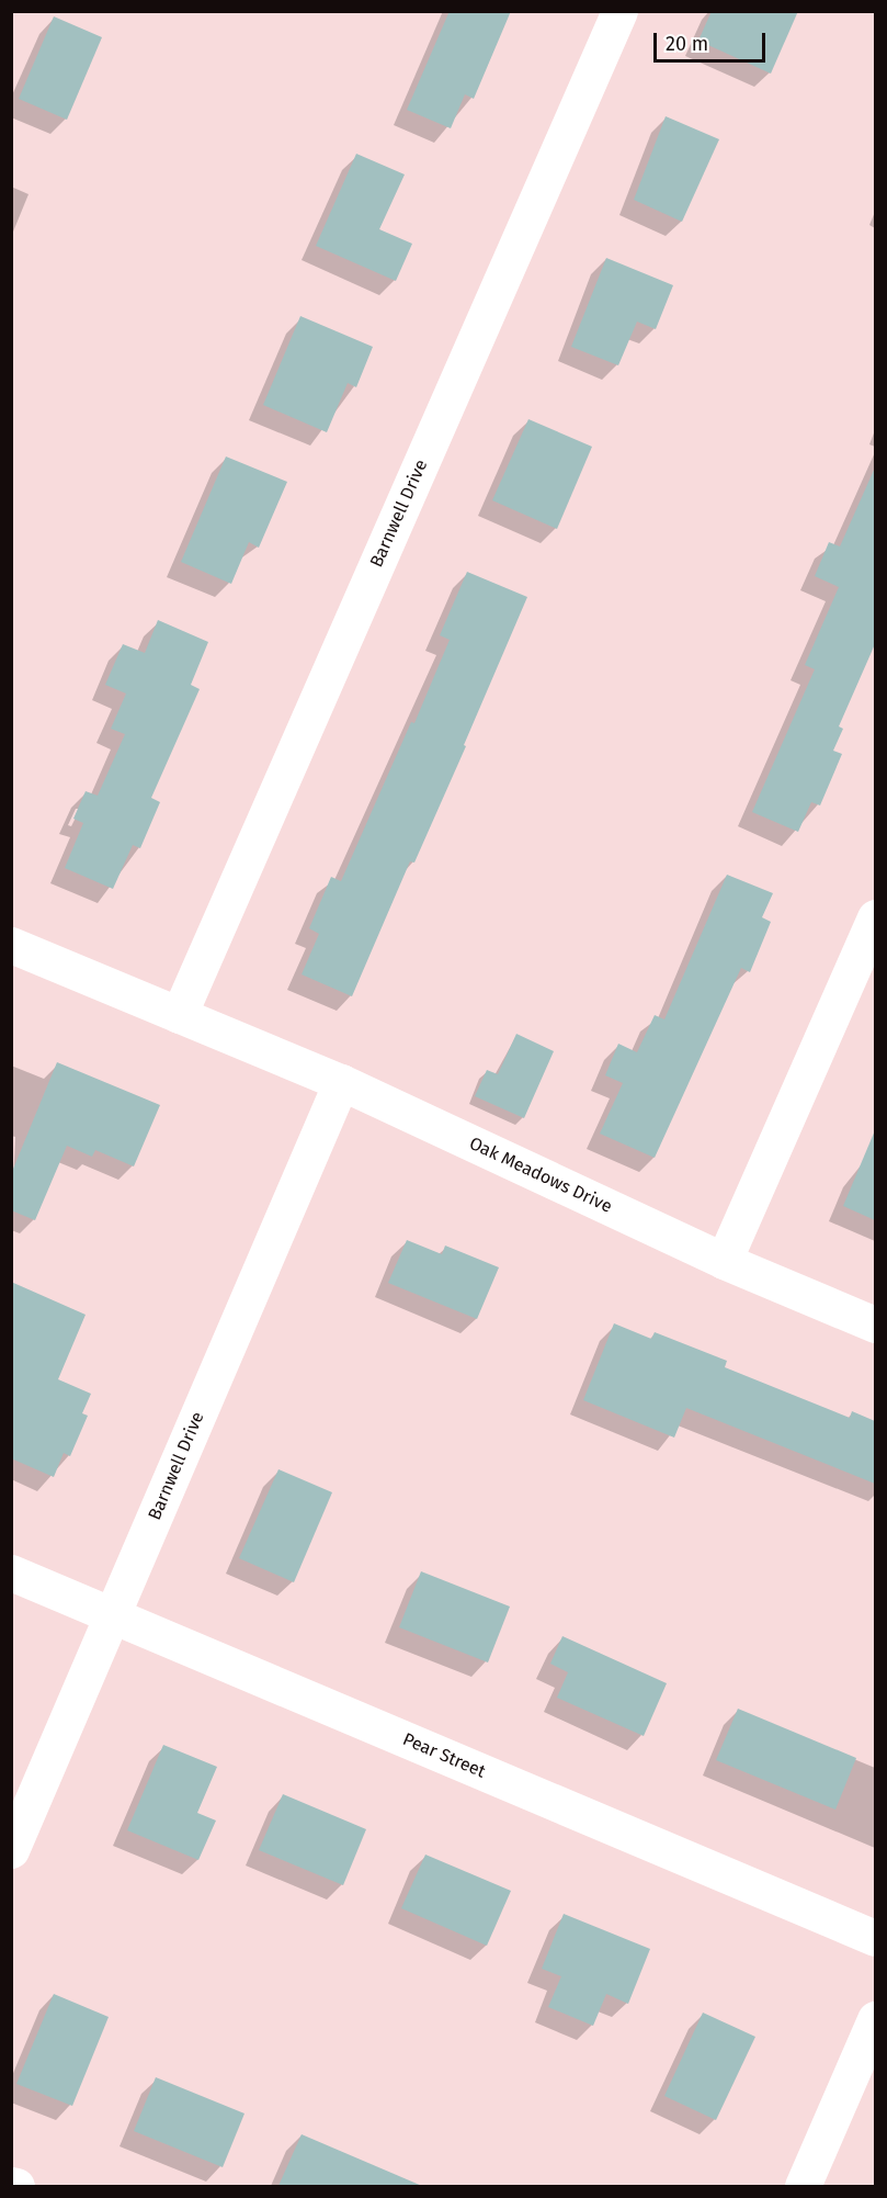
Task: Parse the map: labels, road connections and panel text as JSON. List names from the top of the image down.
{
  "streets": {
    "street": ["Barnwell Drive", "Oak Meadows Drive", "Pear Street"]
  },
  "crossings": [
    ["Barnwell Drive", "Oak Meadows Drive"],
    ["Barnwell Drive", "Pear Street"]
  ],
  "scale_bar": "20 m"
}
